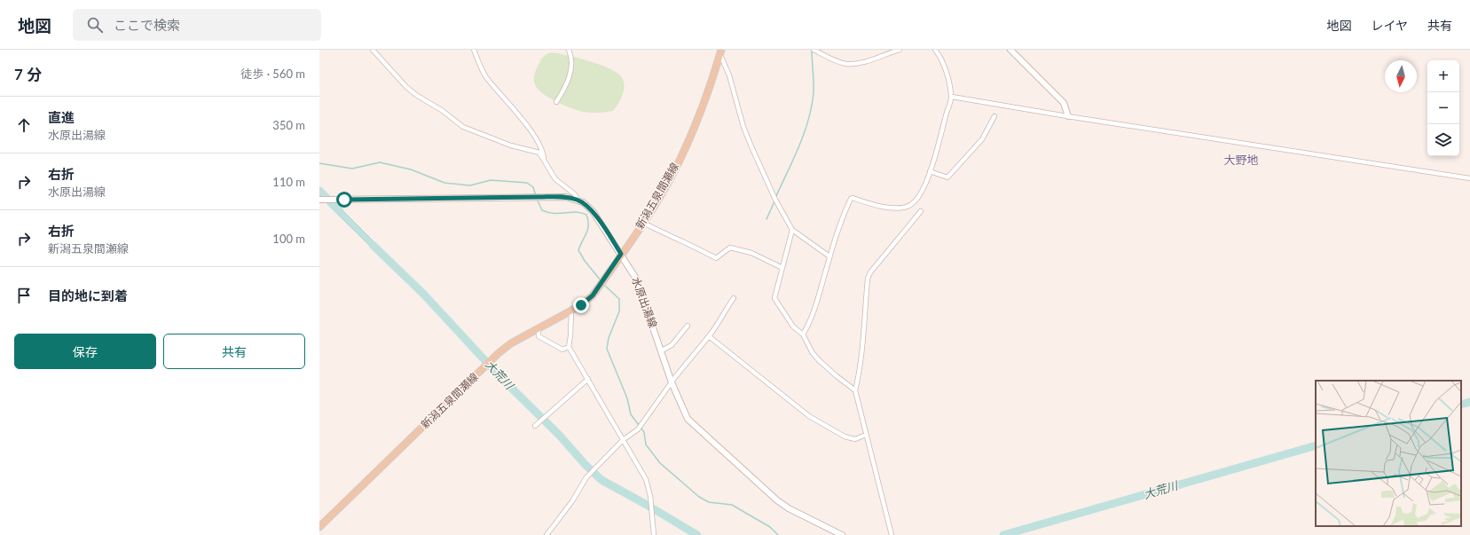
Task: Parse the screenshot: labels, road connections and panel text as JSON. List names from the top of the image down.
{
  "streets": {
    "main road": ["新潟五泉間瀬線", "水原出湯線"]
  },
  "crossings": [
    ["新潟五泉間瀬線", "水原出湯線"]
  ],
  "districts": ["大野地"],
  "water": ["大荒川"],
  "north": "bottom",
  "page": {
    "header": "地図",
    "search": "ここで検索",
    "nav": ["地図", "レイヤ", "共有"],
    "heading": ["7 分", "徒歩 · 560 m"],
    "map_buttons": ["+", "−"],
    "list": [
      ["直進", "水原出湯線", "350 m"],
      ["右折", "水原出湯線", "110 m"],
      ["右折", "新潟五泉間瀬線", "100 m"],
      "目的地に到着"
    ],
    "buttons": ["保存", "共有"]
  }
}
